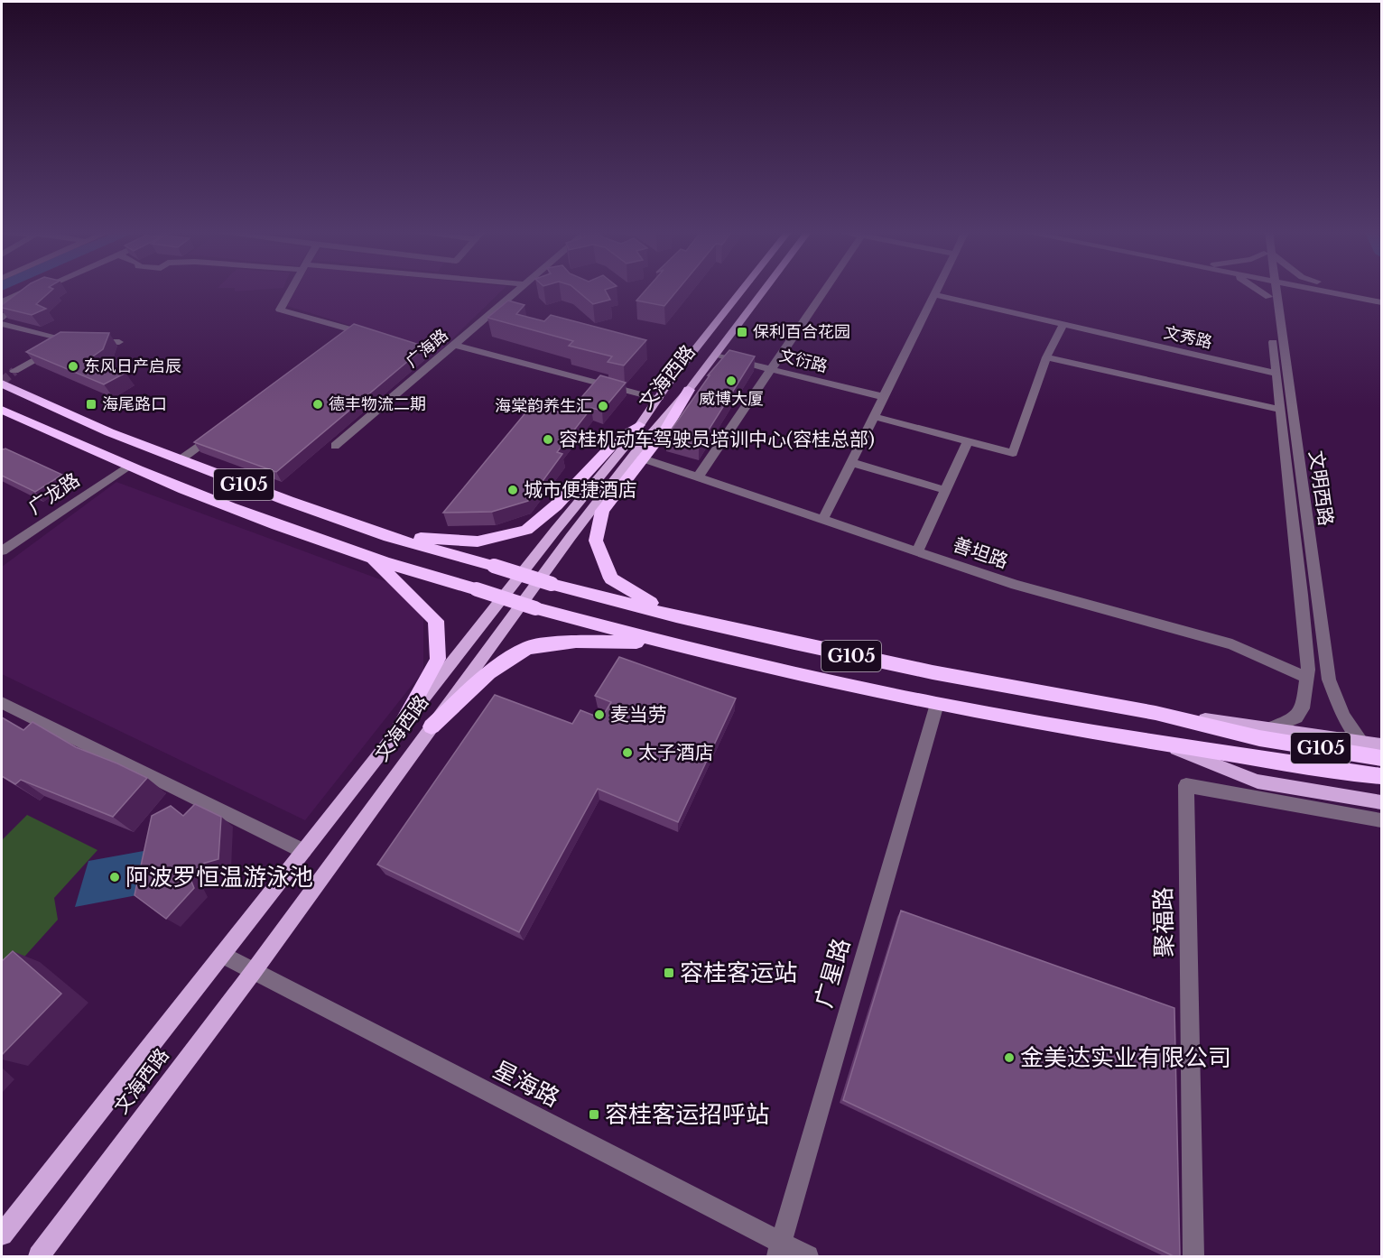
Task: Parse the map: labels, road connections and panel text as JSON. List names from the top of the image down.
{
  "streets": {
    "highway": ["G105"],
    "main road": ["文海西路"],
    "street": [
      "文秀路",
      "广海路",
      "文衍路",
      "文明西路",
      "广龙路",
      "善坦路",
      "聚福路",
      "广星路",
      "星海路"
    ]
  },
  "crossings": [
    ["文秀路", "文明西路"],
    ["文衍路", "文海西路"],
    ["文海西路", "星海路"],
    ["G105", "文明西路"],
    ["G105", "广龙路"],
    ["文明西路", "善坦路"],
    ["广星路", "星海路"]
  ],
  "places": {
    "transit": [
      "保利百合花园",
      "海尾路口",
      "容桂客运站",
      "容桂客运招呼站"
    ],
    "other": [
      "东风日产启辰",
      "威博大厦",
      "德丰物流二期",
      "海棠韵养生汇",
      "容桂机动车驾驶员培训中心(容桂总部)",
      "城市便捷酒店",
      "麦当劳",
      "太子酒店",
      "阿波罗恒温游泳池",
      "金美达实业有限公司"
    ]
  }
}
